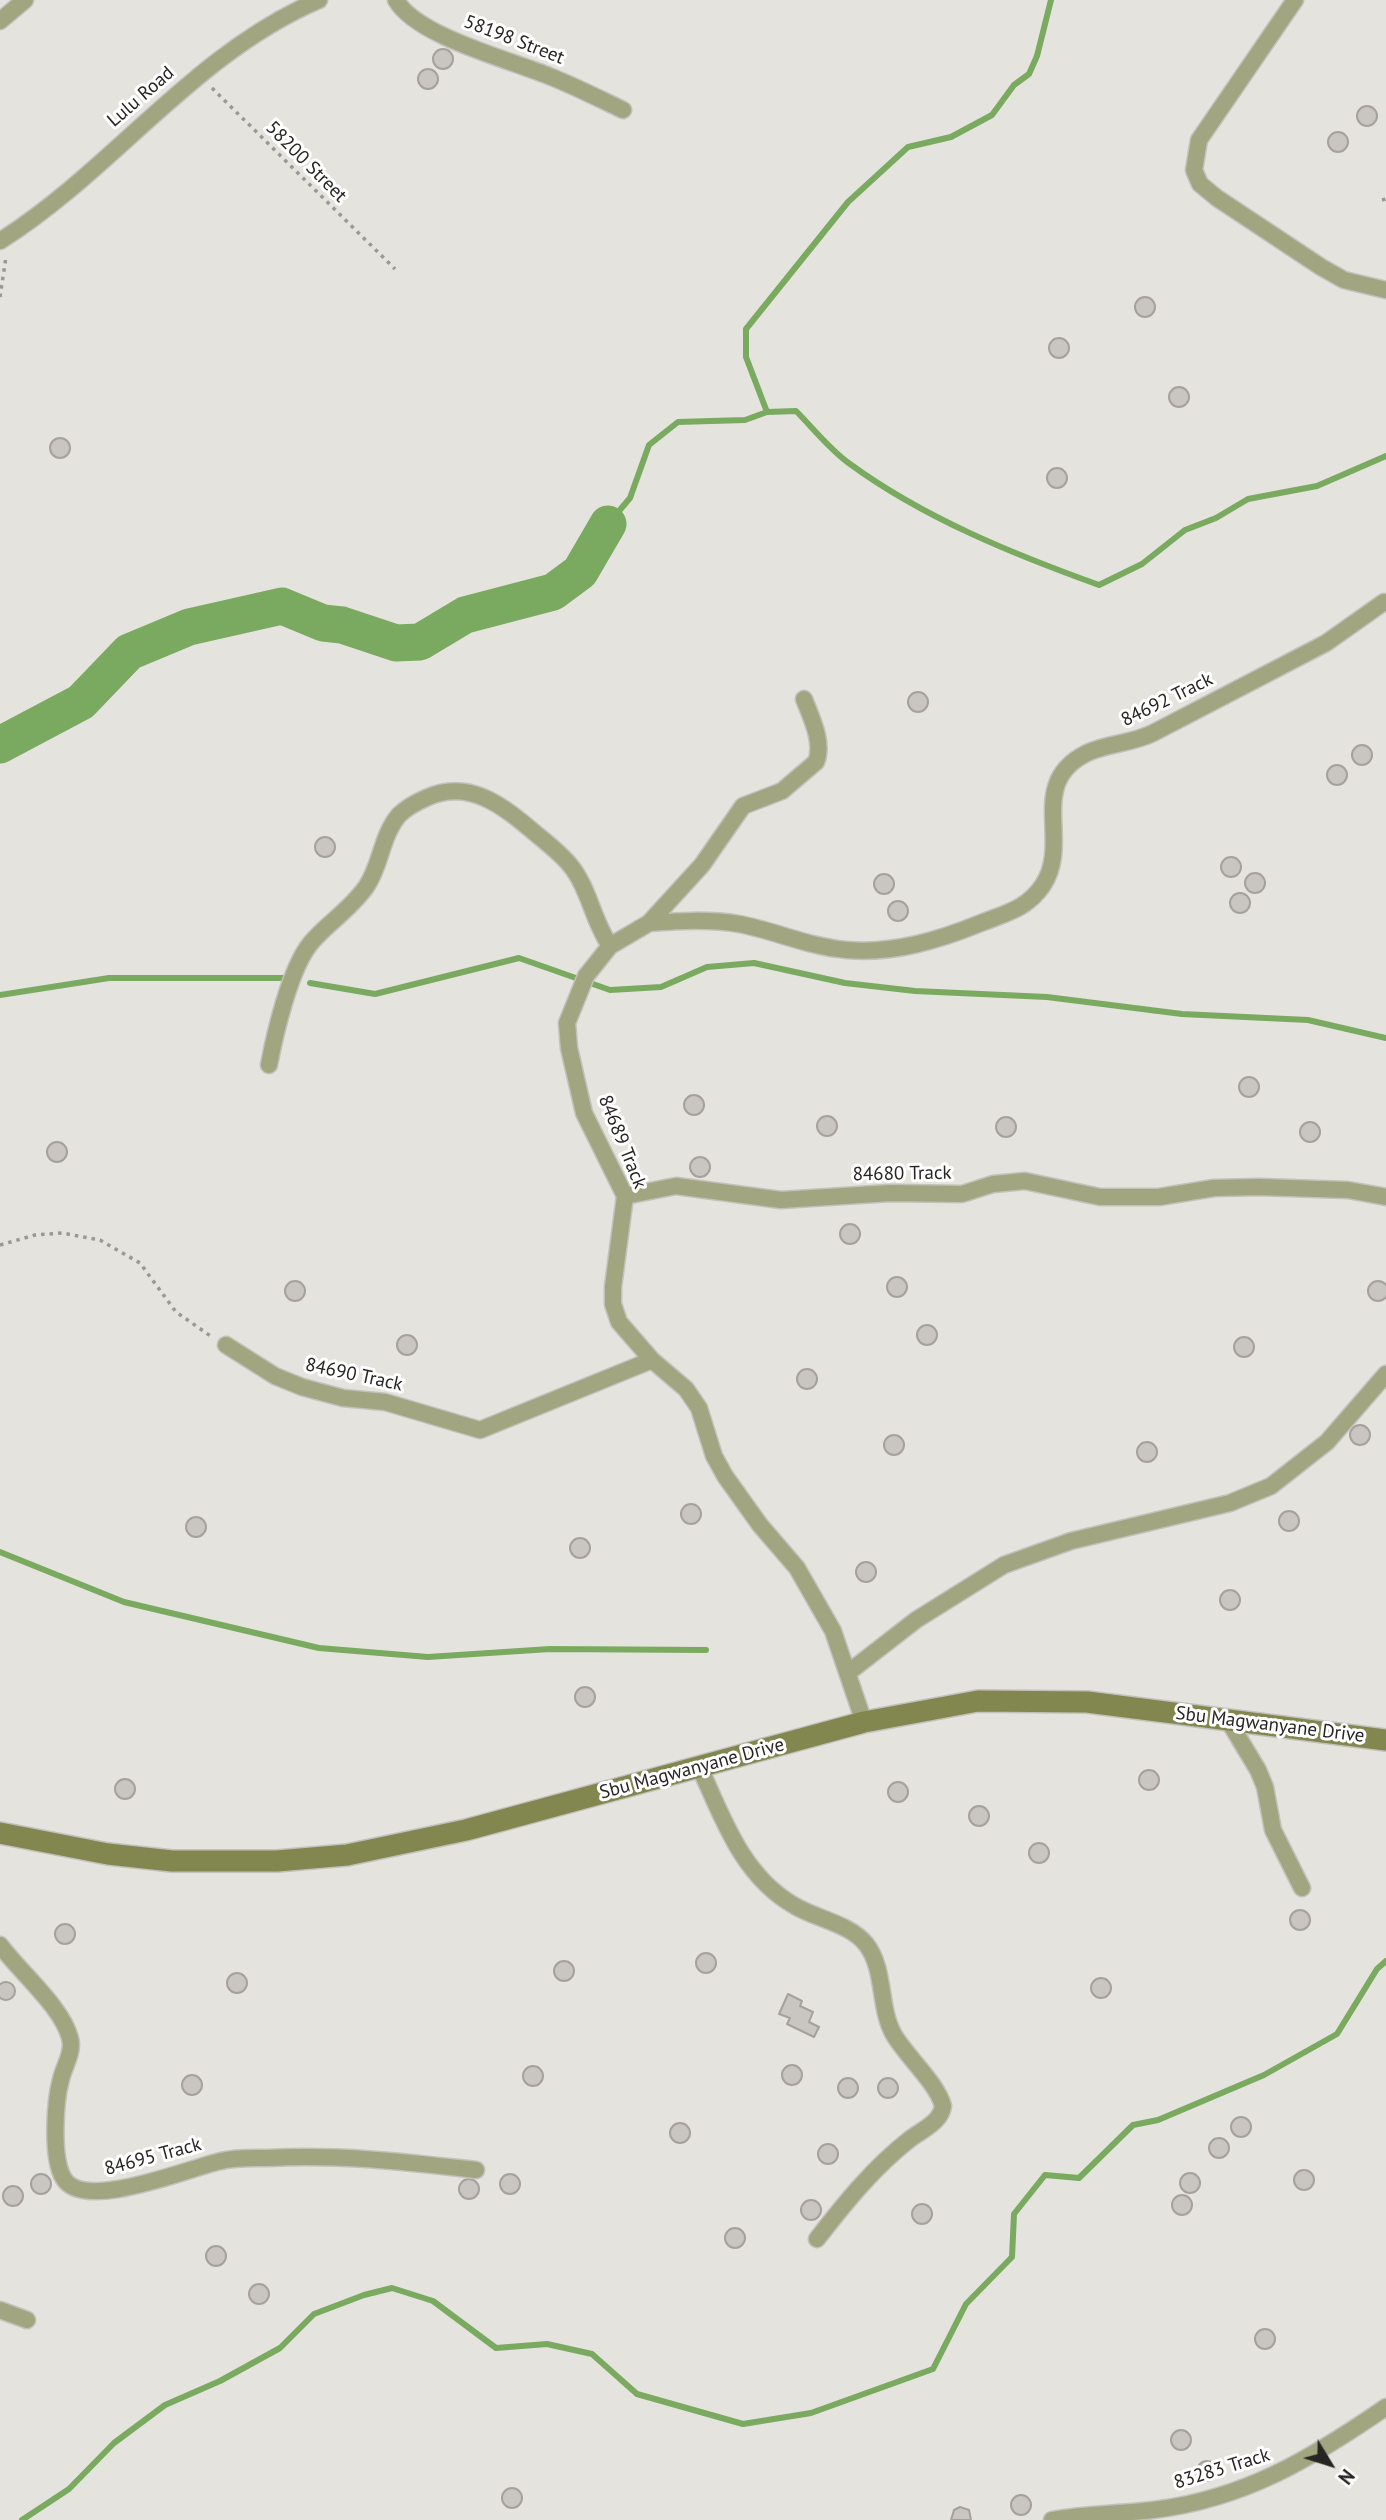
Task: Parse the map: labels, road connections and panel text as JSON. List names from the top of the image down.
{
  "streets": {
    "main road": ["Sbu Magwanyane Drive"],
    "street": [
      "58198 Street",
      "Lulu Road",
      "84692 Track",
      "84689 Track",
      "84680 Track",
      "84690 Track",
      "84695 Track",
      "83283 Track"
    ],
    "path": ["58200 Street"]
  },
  "crossings": [
    ["Lulu Road", "58200 Street"],
    ["84692 Track", "84689 Track"],
    ["84689 Track", "84680 Track"],
    ["84689 Track", "84690 Track"],
    ["84689 Track", "Sbu Magwanyane Drive"]
  ],
  "north": "bottom right"
}
